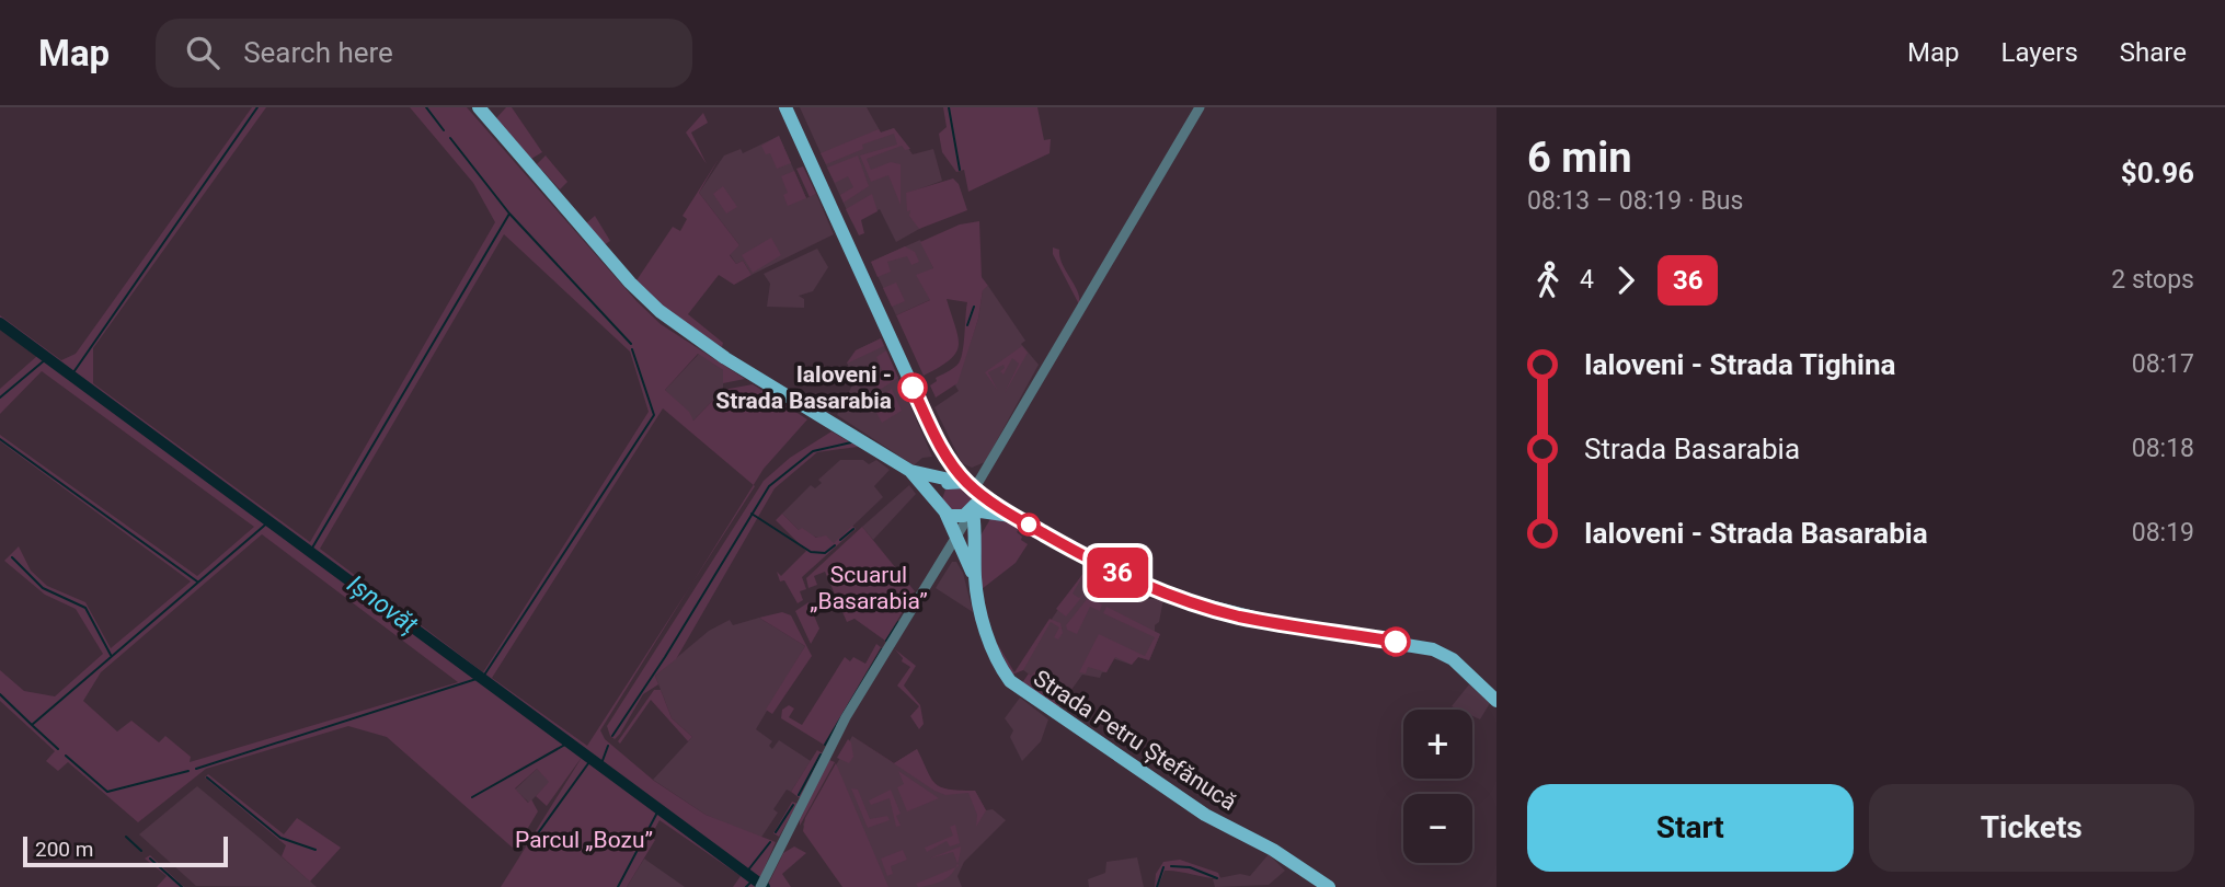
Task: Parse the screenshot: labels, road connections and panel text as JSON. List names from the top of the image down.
{
  "streets": {
    "main road": ["Strada Petru Ștefănucă"]
  },
  "water": ["Ișnovăț"],
  "parks": ["Scuarul „Basarabia”", "Parcul „Bozu”"],
  "places": ["Ialoveni - Strada Basarabia"],
  "lines": ["bus line 36"],
  "scale_bar": "200 m",
  "page": {
    "header": "Map",
    "search": "Search here",
    "nav": ["Map", "Layers", "Share"],
    "on_map": "36",
    "heading": ["6 min", "08:13 – 08:19 · Bus", "$0.96"],
    "legs": ["4", "36", "2 stops"],
    "list": [
      {
        "name": "Ialoveni - Strada Tighina",
        "value": "08:17"
      },
      {
        "name": "Strada Basarabia",
        "value": "08:18"
      },
      {
        "name": "Ialoveni - Strada Basarabia",
        "value": "08:19"
      }
    ],
    "map_buttons": ["+", "−"],
    "buttons": ["Start", "Tickets"],
    "scale": "200 m"
  }
}
